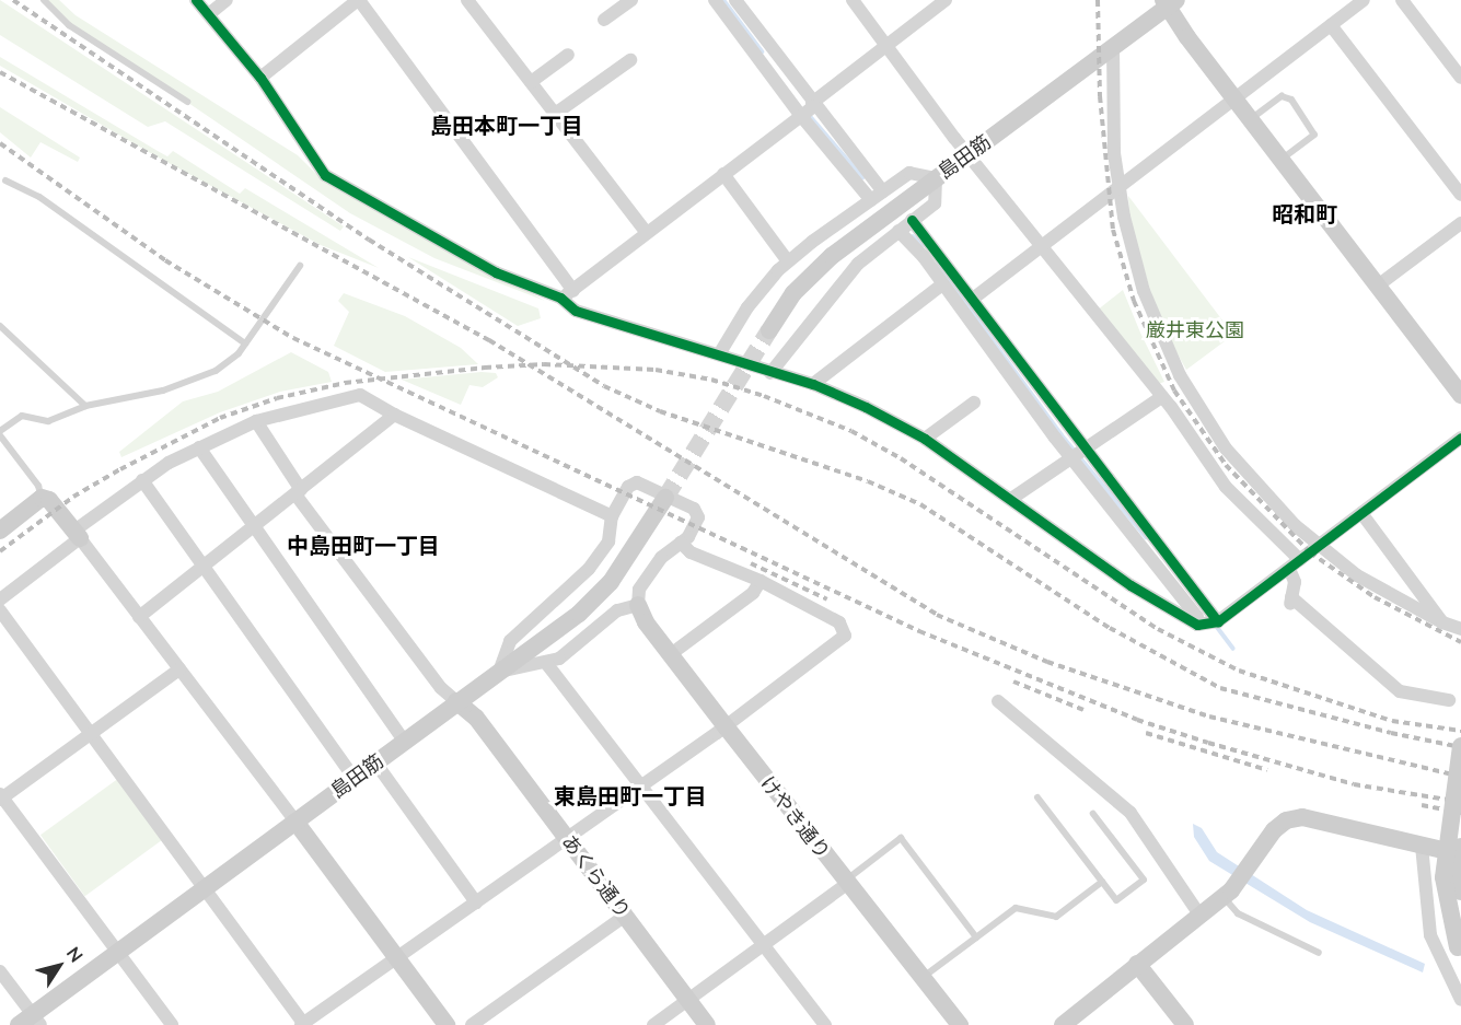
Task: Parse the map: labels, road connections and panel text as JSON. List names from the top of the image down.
{
  "streets": {
    "street": ["島田筋", "けやき通り", "あくら通り"]
  },
  "crossings": [
    ["島田筋", "あくら通り"]
  ],
  "districts": [
    "島田本町一丁目",
    "昭和町",
    "中島田町一丁目",
    "東島田町一丁目"
  ],
  "parks": ["厳井東公園"],
  "north": "top right"
}
